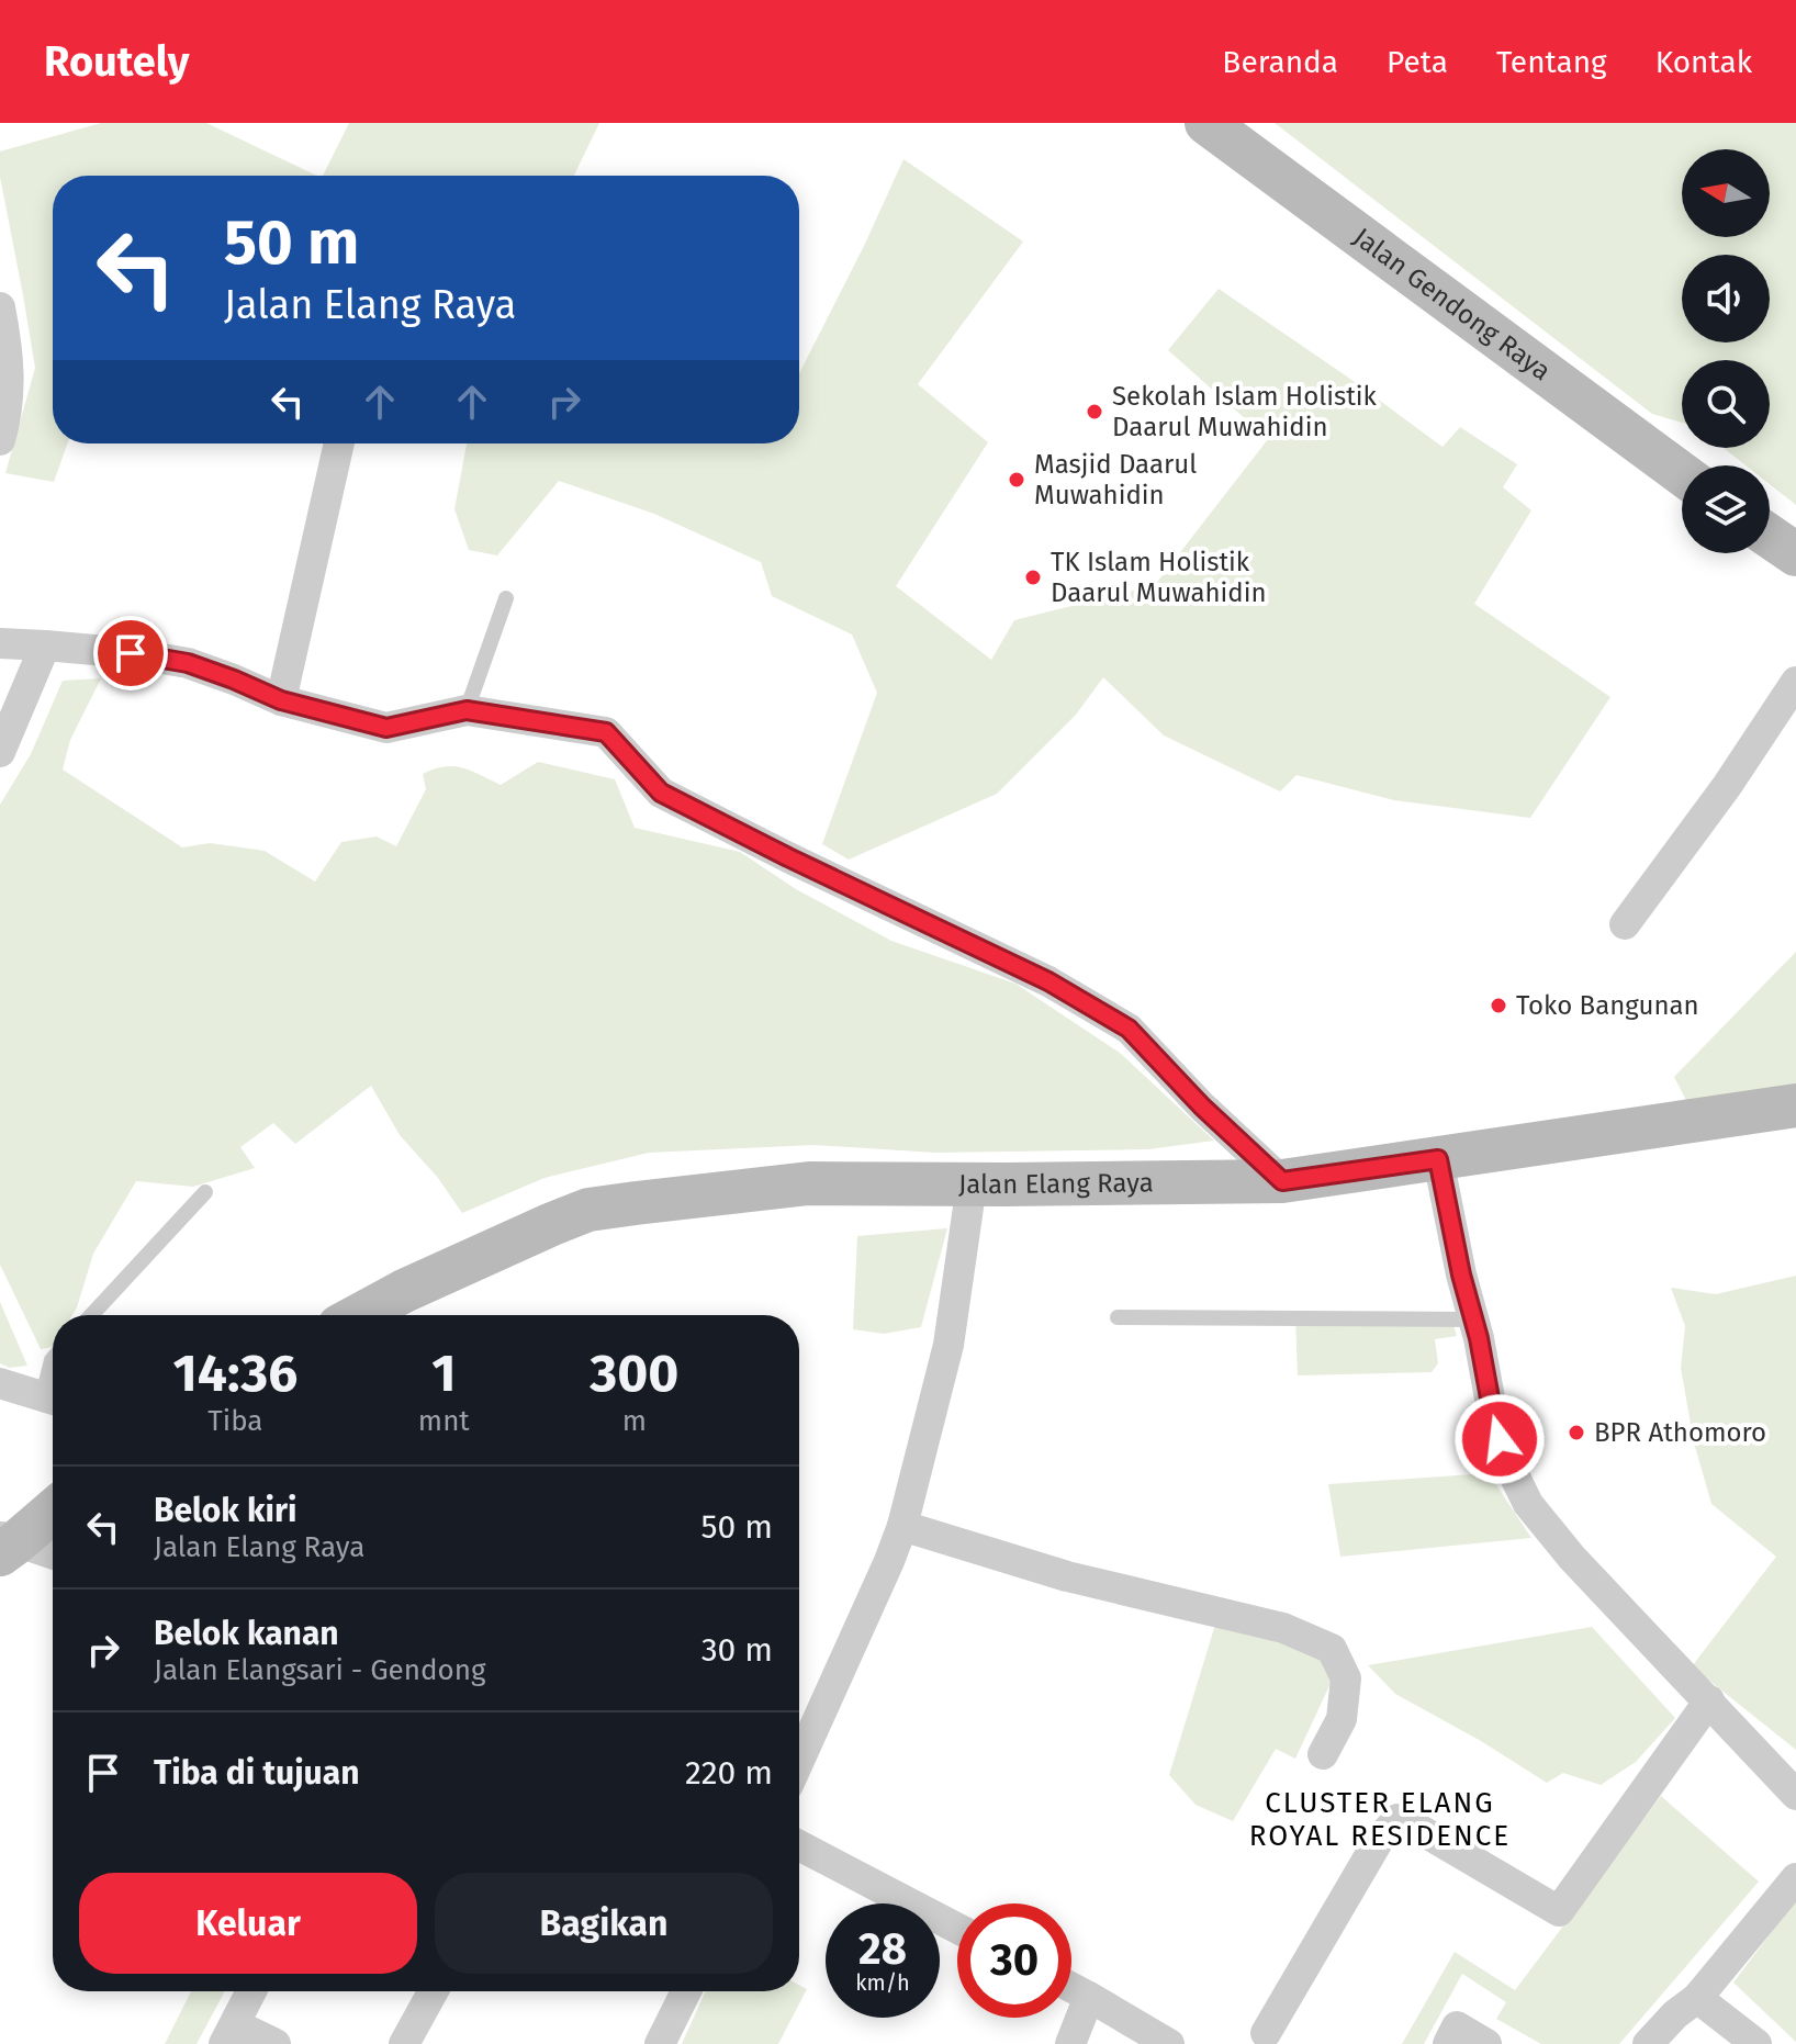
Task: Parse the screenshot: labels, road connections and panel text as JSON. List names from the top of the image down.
{
  "streets": {
    "main road": ["Jalan Gendong Raya", "Jalan Elang Raya"]
  },
  "districts": ["CLUSTER ELANG ROYAL RESIDENCE"],
  "places": [
    "Sekolah Islam Holistik Daarul Muwahidin",
    "Masjid Daarul Muwahidin",
    "TK Islam Holistik Daarul Muwahidin",
    "Toko Bangunan",
    "BPR Athomoro"
  ],
  "north": "left",
  "page": {
    "header": "Routely",
    "nav": [
      "Beranda",
      "Peta",
      "Tentang",
      "Kontak"
    ],
    "turn": ["50 m", "Jalan Elang Raya"],
    "eta": [
      "14:36",
      "Tiba",
      "1",
      "mnt",
      "300",
      "m"
    ],
    "list": [
      {
        "name": "Belok kiri",
        "note": "Jalan Elang Raya",
        "value": "50 m"
      },
      {
        "name": "Belok kanan",
        "note": "Jalan Elangsari - Gendong",
        "value": "30 m"
      },
      {
        "name": "Tiba di tujuan",
        "value": "220 m"
      }
    ],
    "buttons": ["Keluar", "Bagikan"],
    "speed": "28 km/h",
    "limit": "30"
  }
}
